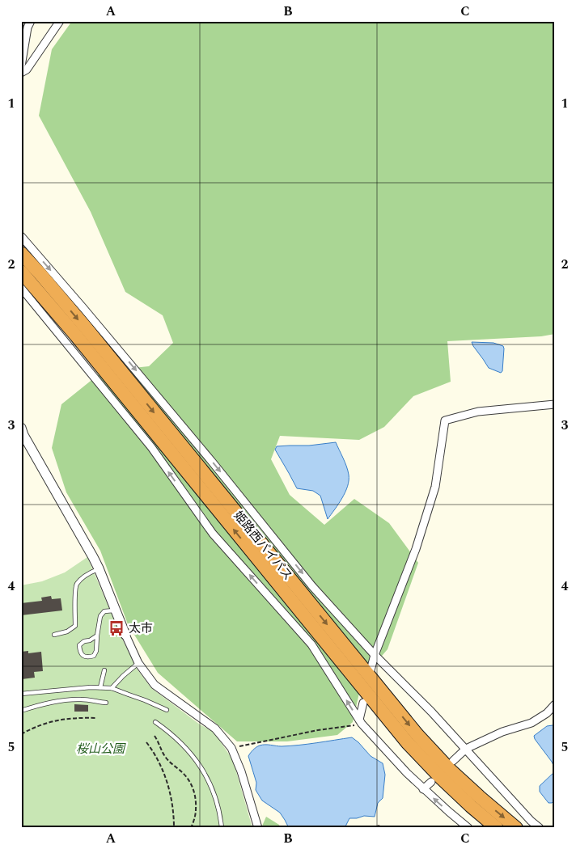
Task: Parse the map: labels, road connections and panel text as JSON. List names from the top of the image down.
{
  "streets": {
    "highway": ["姫路西バイパス"]
  },
  "parks": ["桜山公園"],
  "places": {
    "bus stop": ["太市"]
  },
  "grid": {
    "columns": ["A", "B", "C"],
    "rows": [
      "1",
      "2",
      "3",
      "4",
      "5"
    ]
  }
}
